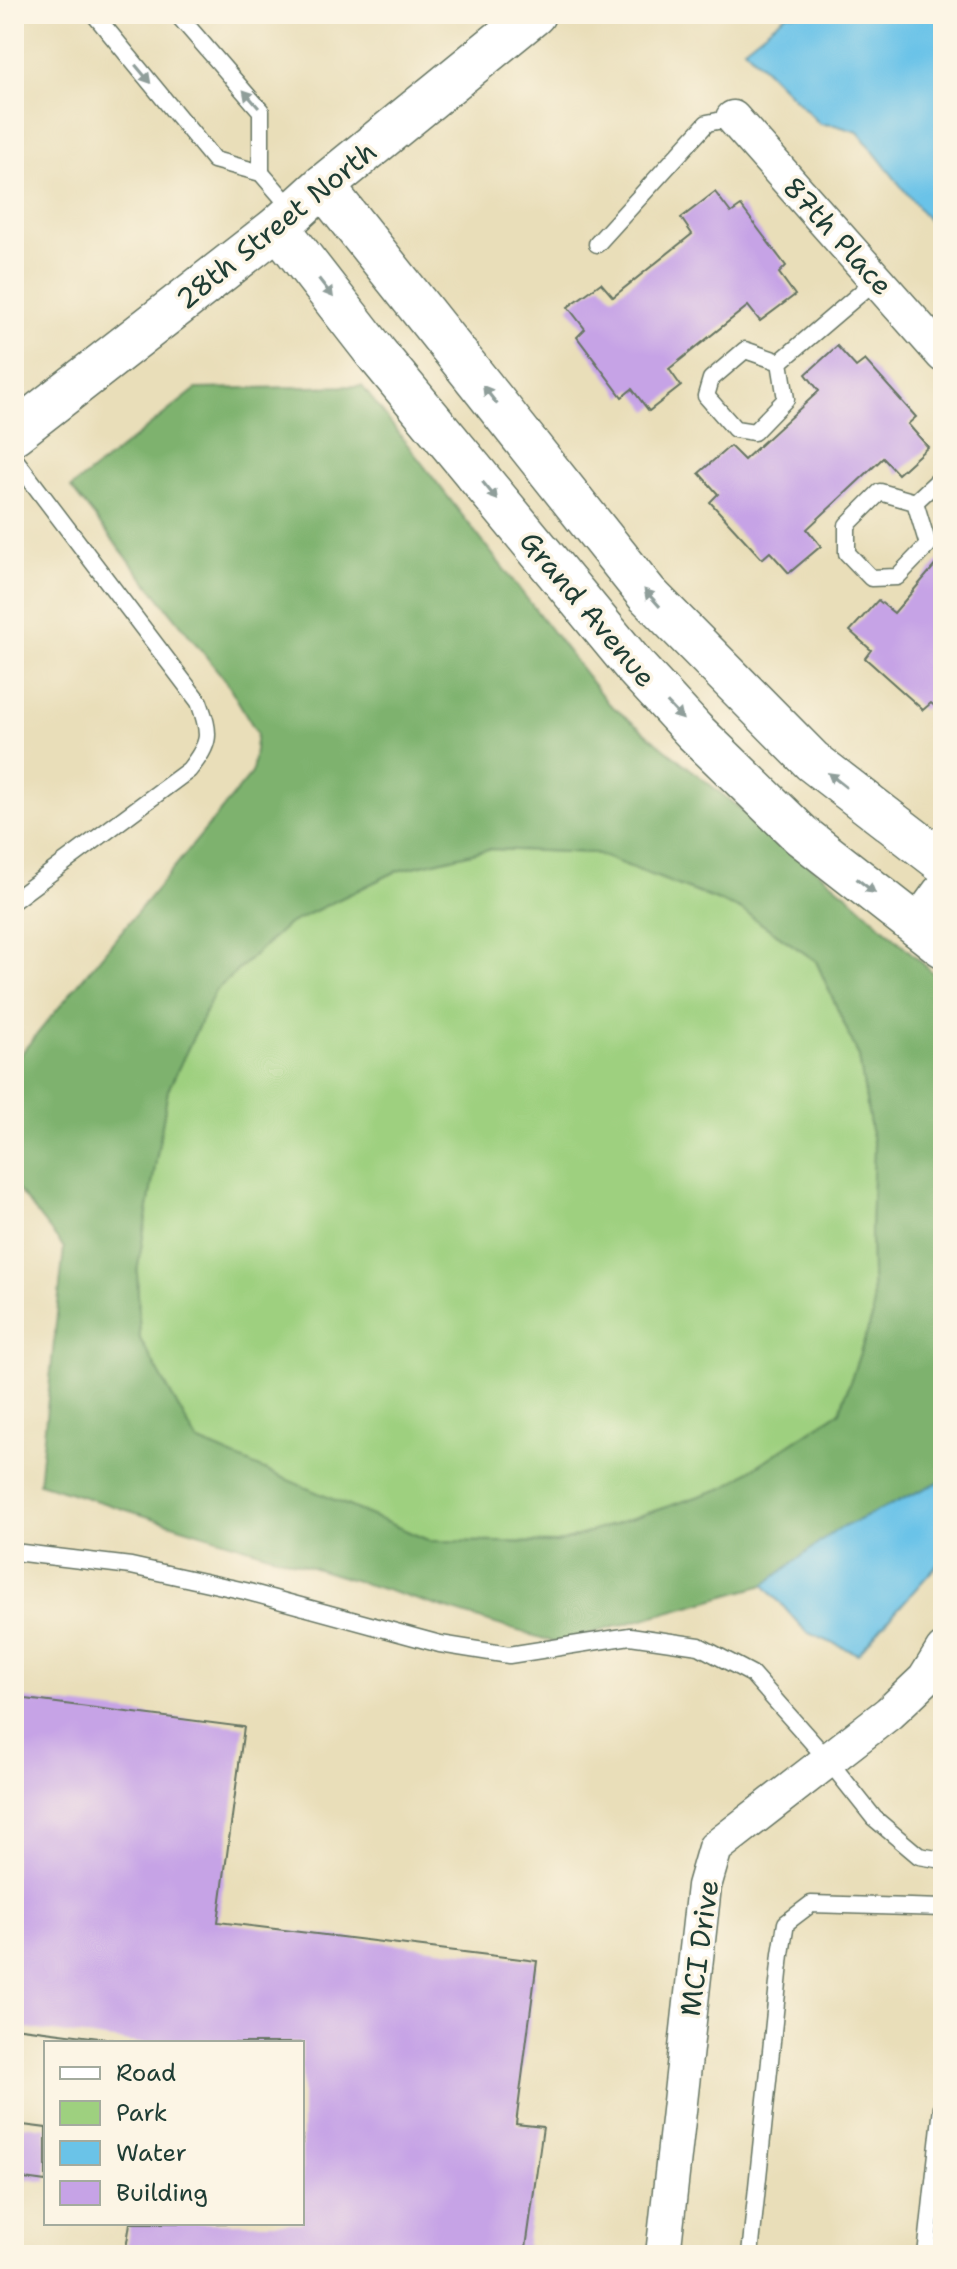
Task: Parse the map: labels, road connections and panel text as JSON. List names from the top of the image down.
{
  "streets": {
    "street": [
      "28th Street North",
      "87th Place",
      "Grand Avenue",
      "MCI Drive"
    ]
  },
  "crossings": [
    ["28th Street North", "Grand Avenue"]
  ],
  "legend": [
    "Road",
    "Park",
    "Water",
    "Building"
  ]
}
